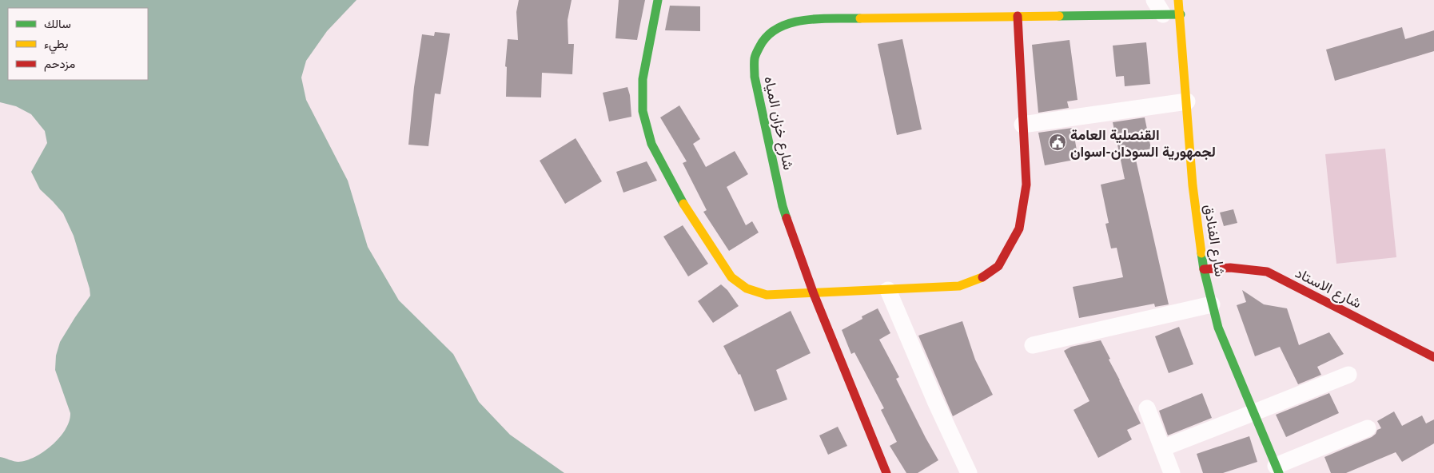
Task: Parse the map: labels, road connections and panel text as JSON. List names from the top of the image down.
{
  "streets": {
    "street": ["شارع خزان المياه", "شارع الفنادق", "شارع الاستاد"]
  },
  "crossings": [
    ["شارع خزان المياه", "شارع الفنادق"],
    ["شارع الفنادق", "شارع الاستاد"]
  ],
  "places": {
    "public building": ["القنصلية العامة لجمهورية السودان-اسوان"]
  },
  "legend": ["سالك", "بطيء", "مزدحم"]
}
